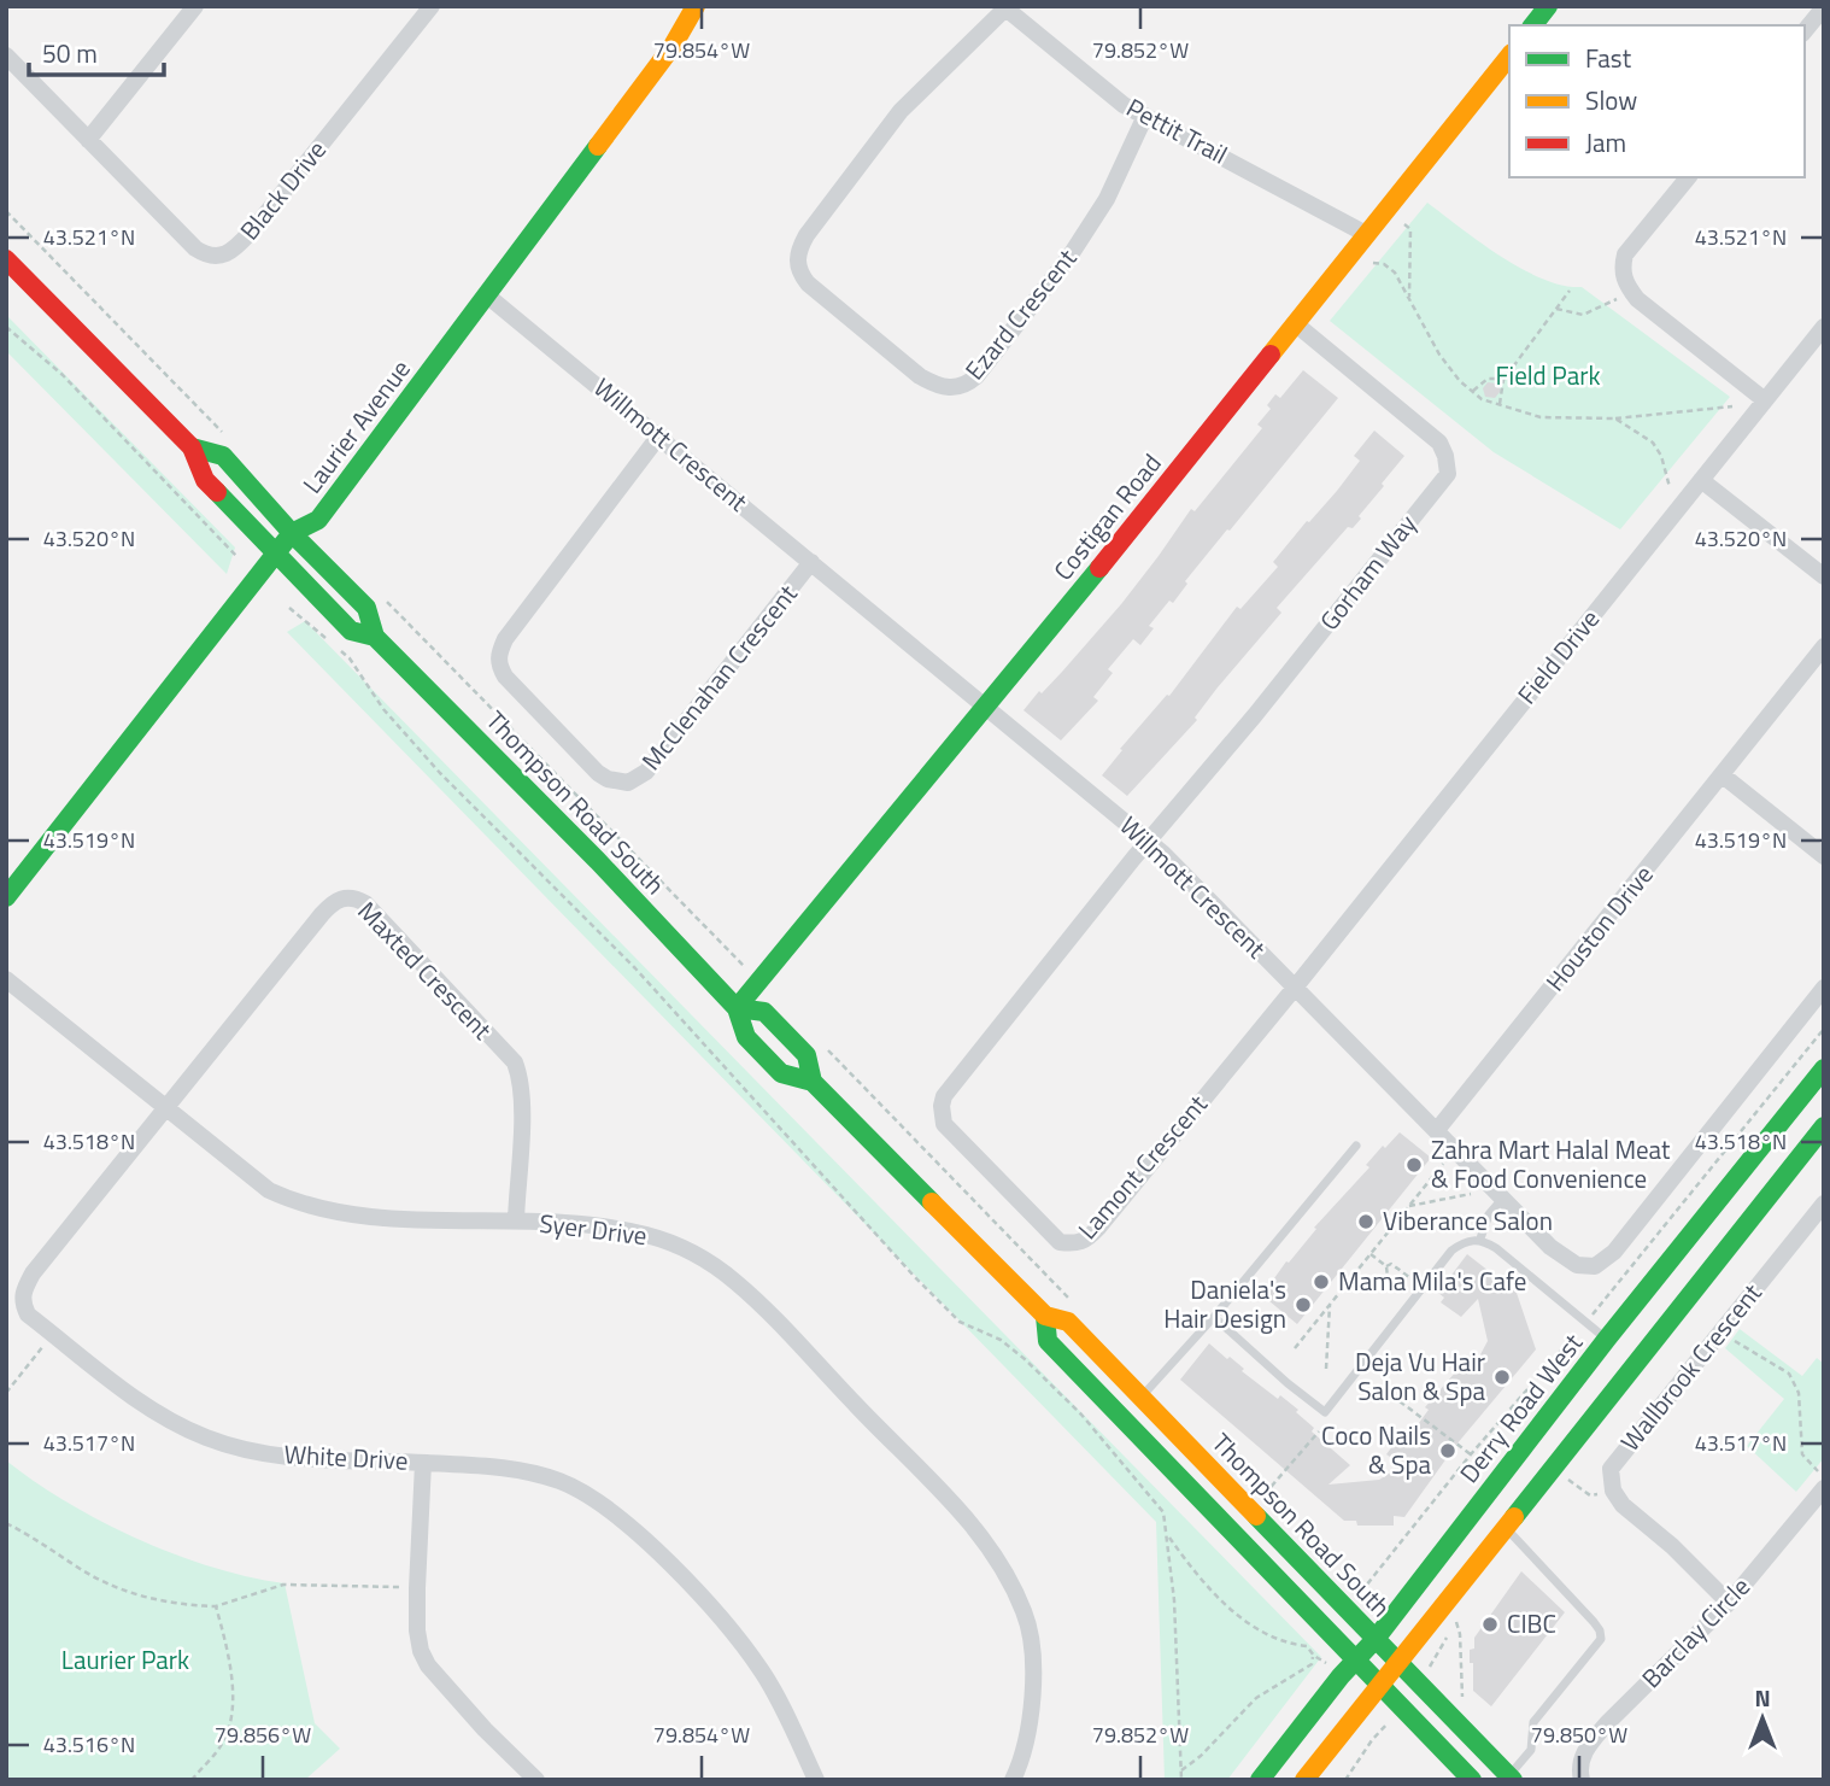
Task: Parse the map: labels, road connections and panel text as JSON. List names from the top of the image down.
{
  "streets": {
    "main road": [
      "Laurier Avenue",
      "Costigan Road",
      "Thompson Road South",
      "Derry Road West"
    ],
    "street": [
      "Pettit Trail",
      "Black Drive",
      "Ezard Crescent",
      "Willmott Crescent",
      "Gorham Way",
      "Field Drive",
      "McClenahan Crescent",
      "Houston Drive",
      "Maxted Crescent",
      "Lamont Crescent",
      "Syer Drive",
      "Wallbrook Crescent",
      "White Drive",
      "Barclay Circle"
    ]
  },
  "crossings": [
    ["Pettit Trail", "Ezard Crescent"],
    ["Pettit Trail", "Costigan Road"],
    ["Laurier Avenue", "Willmott Crescent"],
    ["Laurier Avenue", "Thompson Road South"],
    ["Willmott Crescent", "Costigan Road"],
    ["Willmott Crescent", "Gorham Way"],
    ["Willmott Crescent", "Field Drive"],
    ["Willmott Crescent", "McClenahan Crescent"],
    ["Willmott Crescent", "Houston Drive"],
    ["Willmott Crescent", "Lamont Crescent"],
    ["Costigan Road", "Gorham Way"],
    ["Costigan Road", "Thompson Road South"],
    ["Gorham Way", "Lamont Crescent"],
    ["Field Drive", "Lamont Crescent"],
    ["Thompson Road South", "Derry Road West"],
    ["Maxted Crescent", "Syer Drive"],
    ["Maxted Crescent", "White Drive"],
    ["Syer Drive", "White Drive"]
  ],
  "parks": ["Field Park", "Laurier Park"],
  "places": [
    "Zahra Mart Halal Meat & Food Convenience",
    "Viberance Salon",
    "Mama Mila's Cafe",
    "Daniela's Hair Design",
    "Deja Vu Hair Salon & Spa",
    "Coco Nails & Spa",
    "CIBC"
  ],
  "legend": ["Fast", "Slow", "Jam"],
  "scale_bar": "50 m",
  "north": "top",
  "coordinates": [
    "79.854°W",
    "79.852°W",
    "43.521°N",
    "43.520°N",
    "43.519°N",
    "43.518°N",
    "43.517°N",
    "79.856°W",
    "79.850°W",
    "43.516°N"
  ]
}
